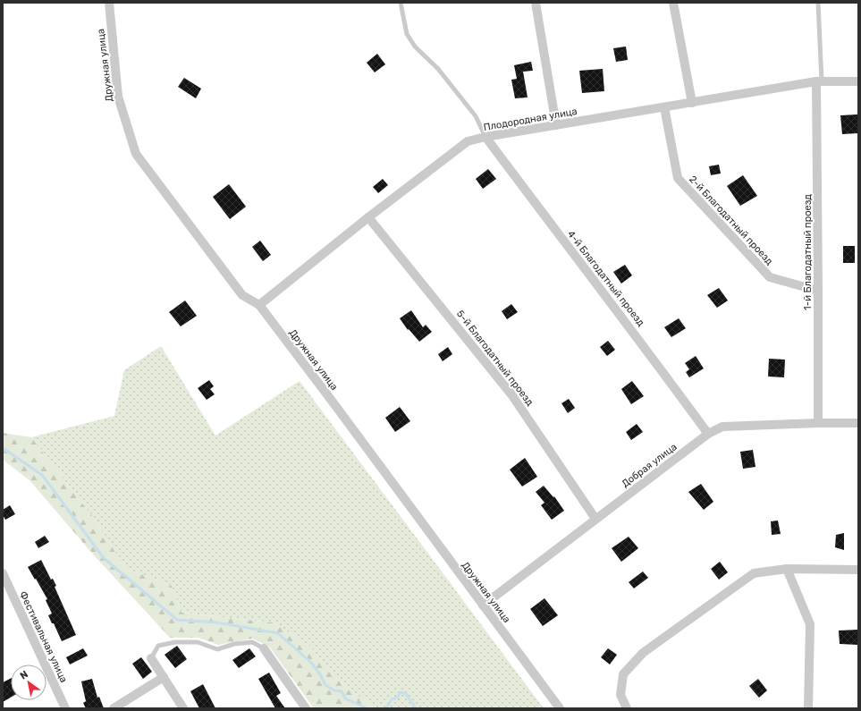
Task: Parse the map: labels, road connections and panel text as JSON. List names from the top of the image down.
{
  "streets": {
    "street": [
      "Дружная улица",
      "Плодородная улица",
      "2-й Благодатный проезд",
      "1-й Благодатный проезд",
      "4-й Благодатный проезд",
      "5-й Благодатный проезд",
      "Добрая улица",
      "Фестивальная улица"
    ]
  },
  "crossings": [
    ["Дружная улица", "Плодородная улица"],
    ["Дружная улица", "Добрая улица"],
    ["Плодородная улица", "2-й Благодатный проезд"],
    ["Плодородная улица", "1-й Благодатный проезд"],
    ["Плодородная улица", "4-й Благодатный проезд"],
    ["Плодородная улица", "5-й Благодатный проезд"],
    ["2-й Благодатный проезд", "1-й Благодатный проезд"],
    ["1-й Благодатный проезд", "Добрая улица"],
    ["4-й Благодатный проезд", "Добрая улица"],
    ["5-й Благодатный проезд", "Добрая улица"]
  ],
  "north": "top left"
}
